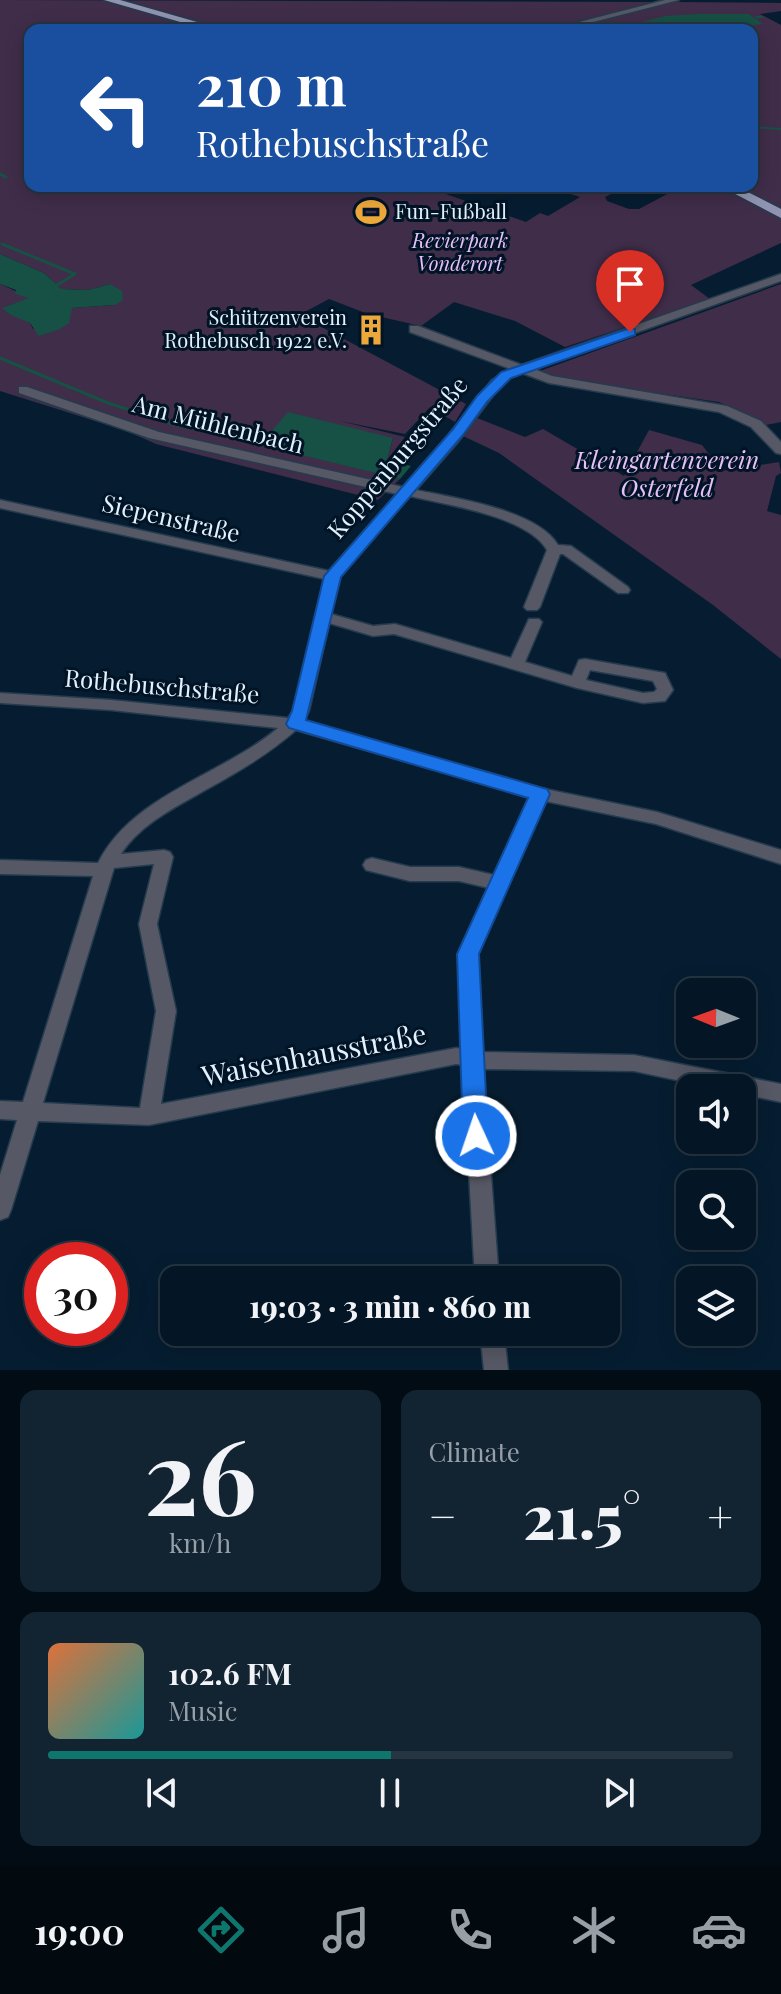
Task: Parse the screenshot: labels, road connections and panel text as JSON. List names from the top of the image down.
{
  "streets": {
    "street": [
      "Am Mühlenbach",
      "Koppenburgstraße",
      "Siepenstraße",
      "Rothebuschstraße",
      "Waisenhausstraße"
    ]
  },
  "crossings": [
    ["Am Mühlenbach", "Koppenburgstraße"],
    ["Koppenburgstraße", "Siepenstraße"],
    ["Koppenburgstraße", "Rothebuschstraße"]
  ],
  "parks": ["Revierpark Vonderort", "Kleingartenverein Osterfeld"],
  "places": {
    "sports": ["Fun-Fußball"],
    "building": ["Schützenverein Rothebusch 1922 e.V."]
  },
  "north": "left",
  "page": {
    "turn": ["210 m", "Rothebuschstraße"],
    "limit": "30",
    "trip": "19:03 · 3 min · 860 m",
    "tile": [
      ["26", "km/h"],
      "Climate"
    ],
    "heat": ["−", "21.5°", "+"],
    "song": ["102.6 FM", "Music"],
    "tabs": "19:00"
  }
}
